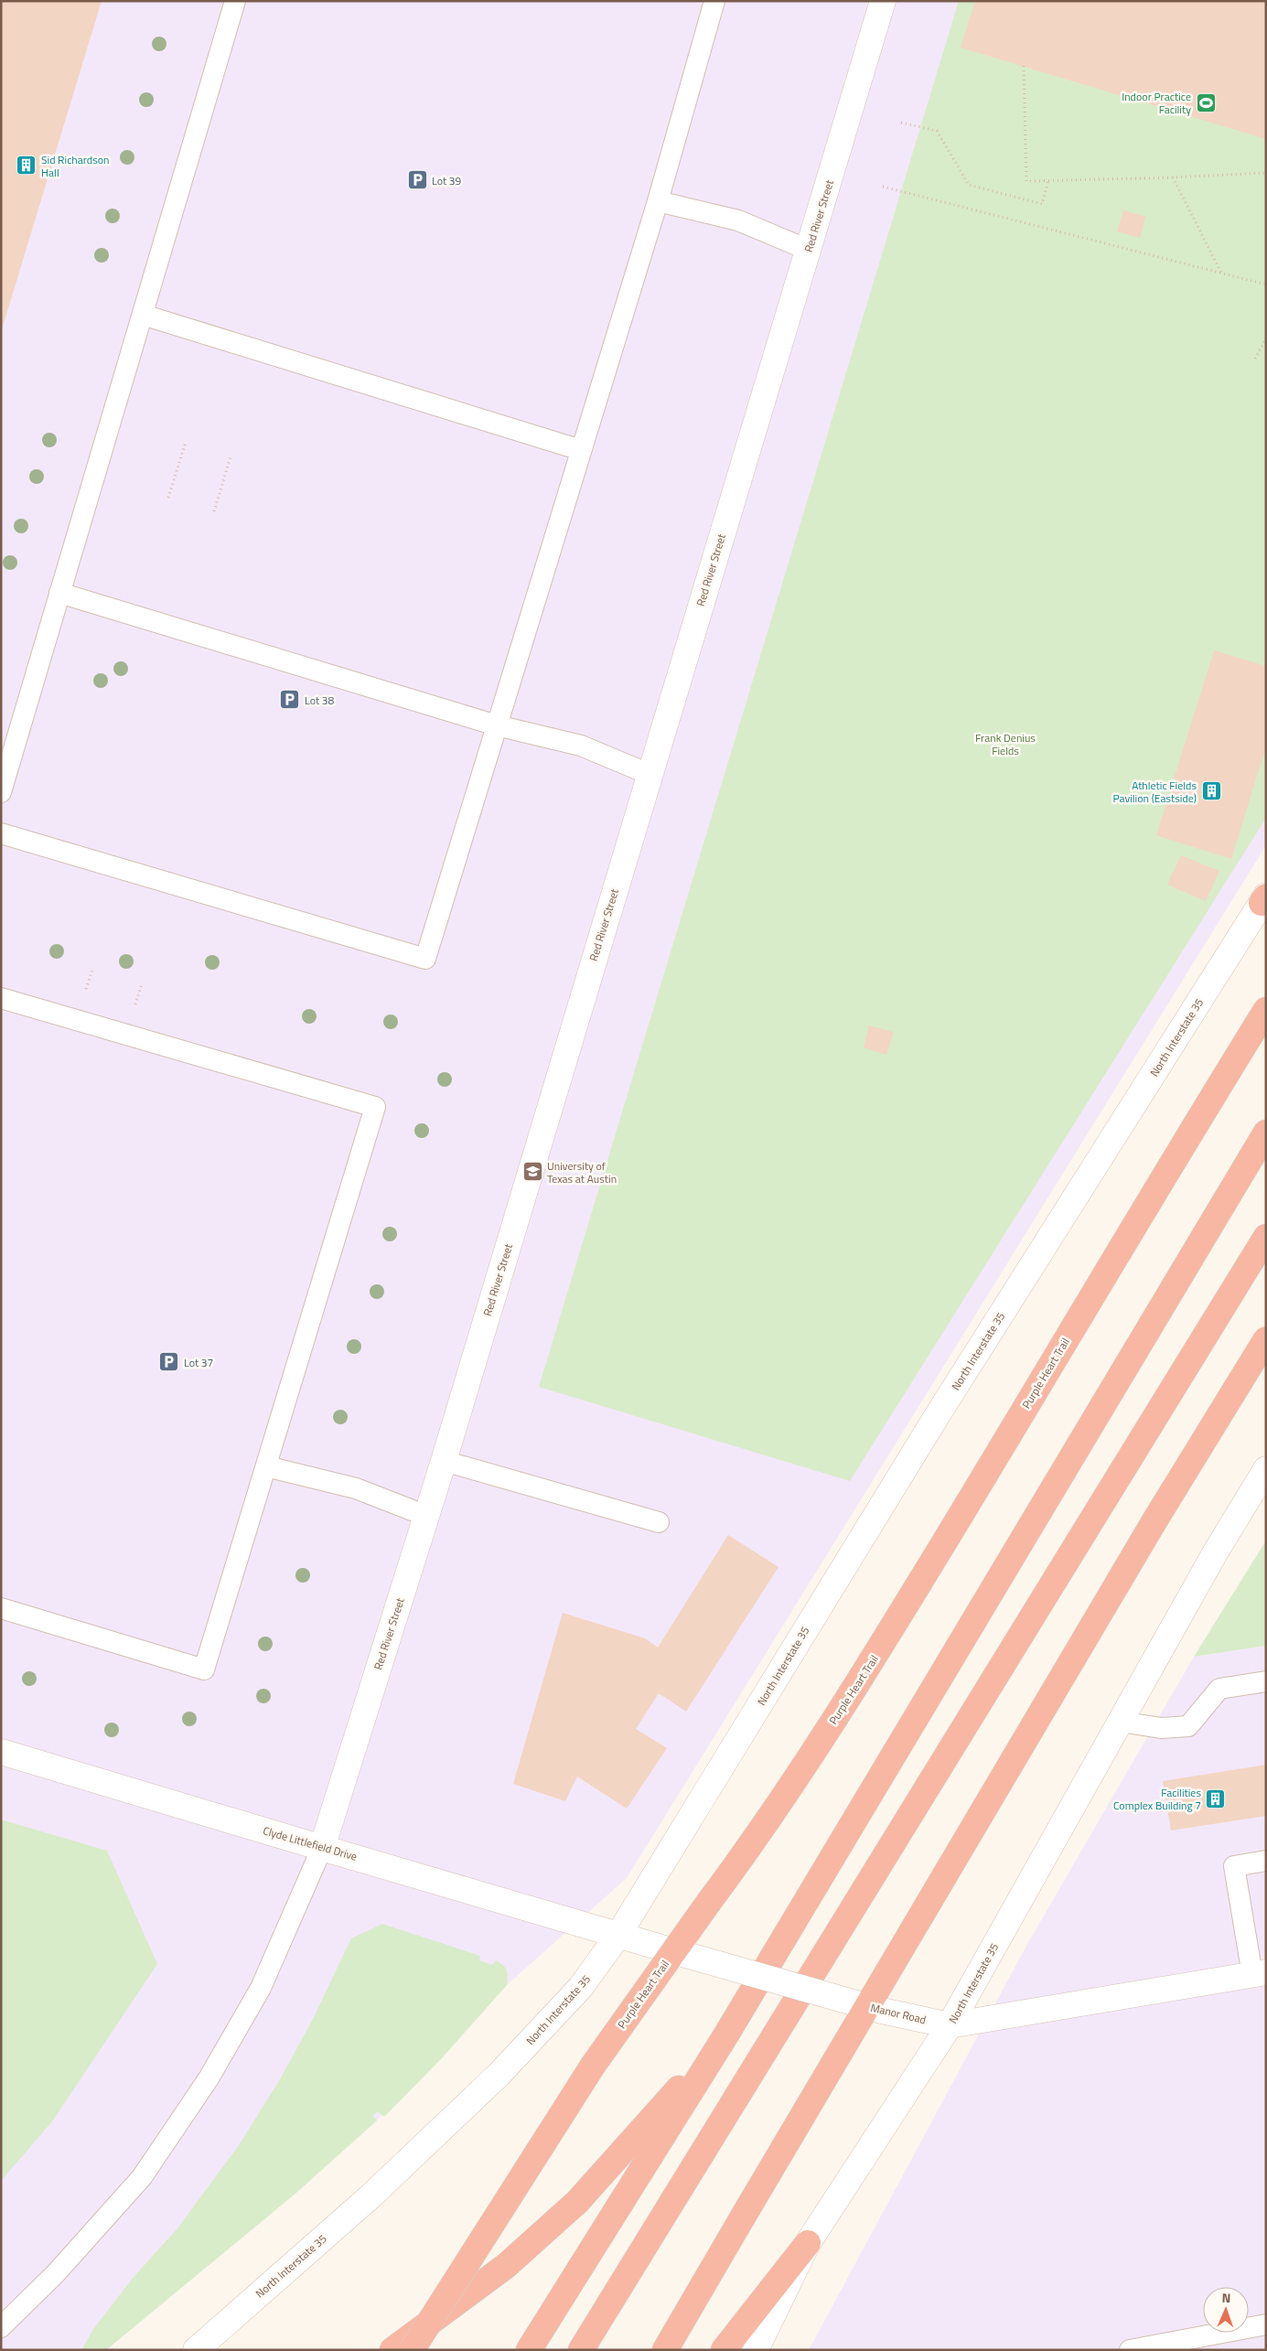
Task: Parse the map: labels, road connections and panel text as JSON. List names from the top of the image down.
{
  "streets": {
    "highway": ["Purple Heart Trail"],
    "street": [
      "Red River Street",
      "North Interstate 35",
      "Clyde Littlefield Drive",
      "Manor Road"
    ]
  },
  "crossings": [
    ["Red River Street", "Clyde Littlefield Drive"],
    ["North Interstate 35", "Clyde Littlefield Drive"],
    ["North Interstate 35", "Manor Road"],
    ["Clyde Littlefield Drive", "Manor Road"]
  ],
  "parks": ["Frank Denius Fields"],
  "places": {
    "sports": ["Indoor Practice Facility"],
    "building": ["Sid Richardson Hall", "Athletic Fields Pavilion (Eastside)", "Facilities Complex Building 7"],
    "parking": ["Lot 39", "Lot 38", "Lot 37"],
    "school or university": ["University of Texas at Austin"]
  },
  "north": "top"
}
